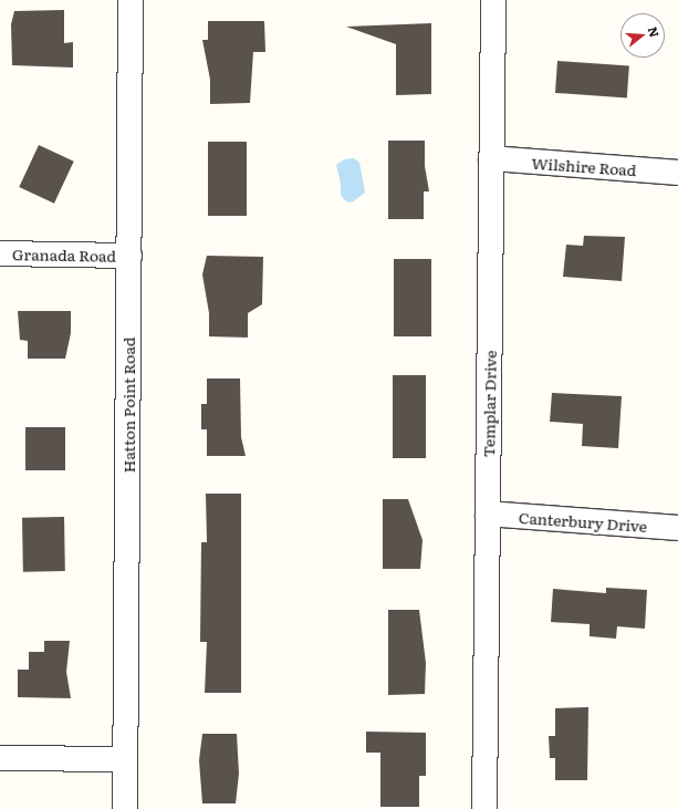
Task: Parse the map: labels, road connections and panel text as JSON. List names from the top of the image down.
{
  "streets": {
    "street": [
      "Wilshire Road",
      "Granada Road",
      "Templar Drive",
      "Hatton Point Road",
      "Canterbury Drive"
    ]
  },
  "crossings": [
    ["Wilshire Road", "Templar Drive"],
    ["Granada Road", "Hatton Point Road"],
    ["Templar Drive", "Canterbury Drive"]
  ],
  "north": "right"
}
